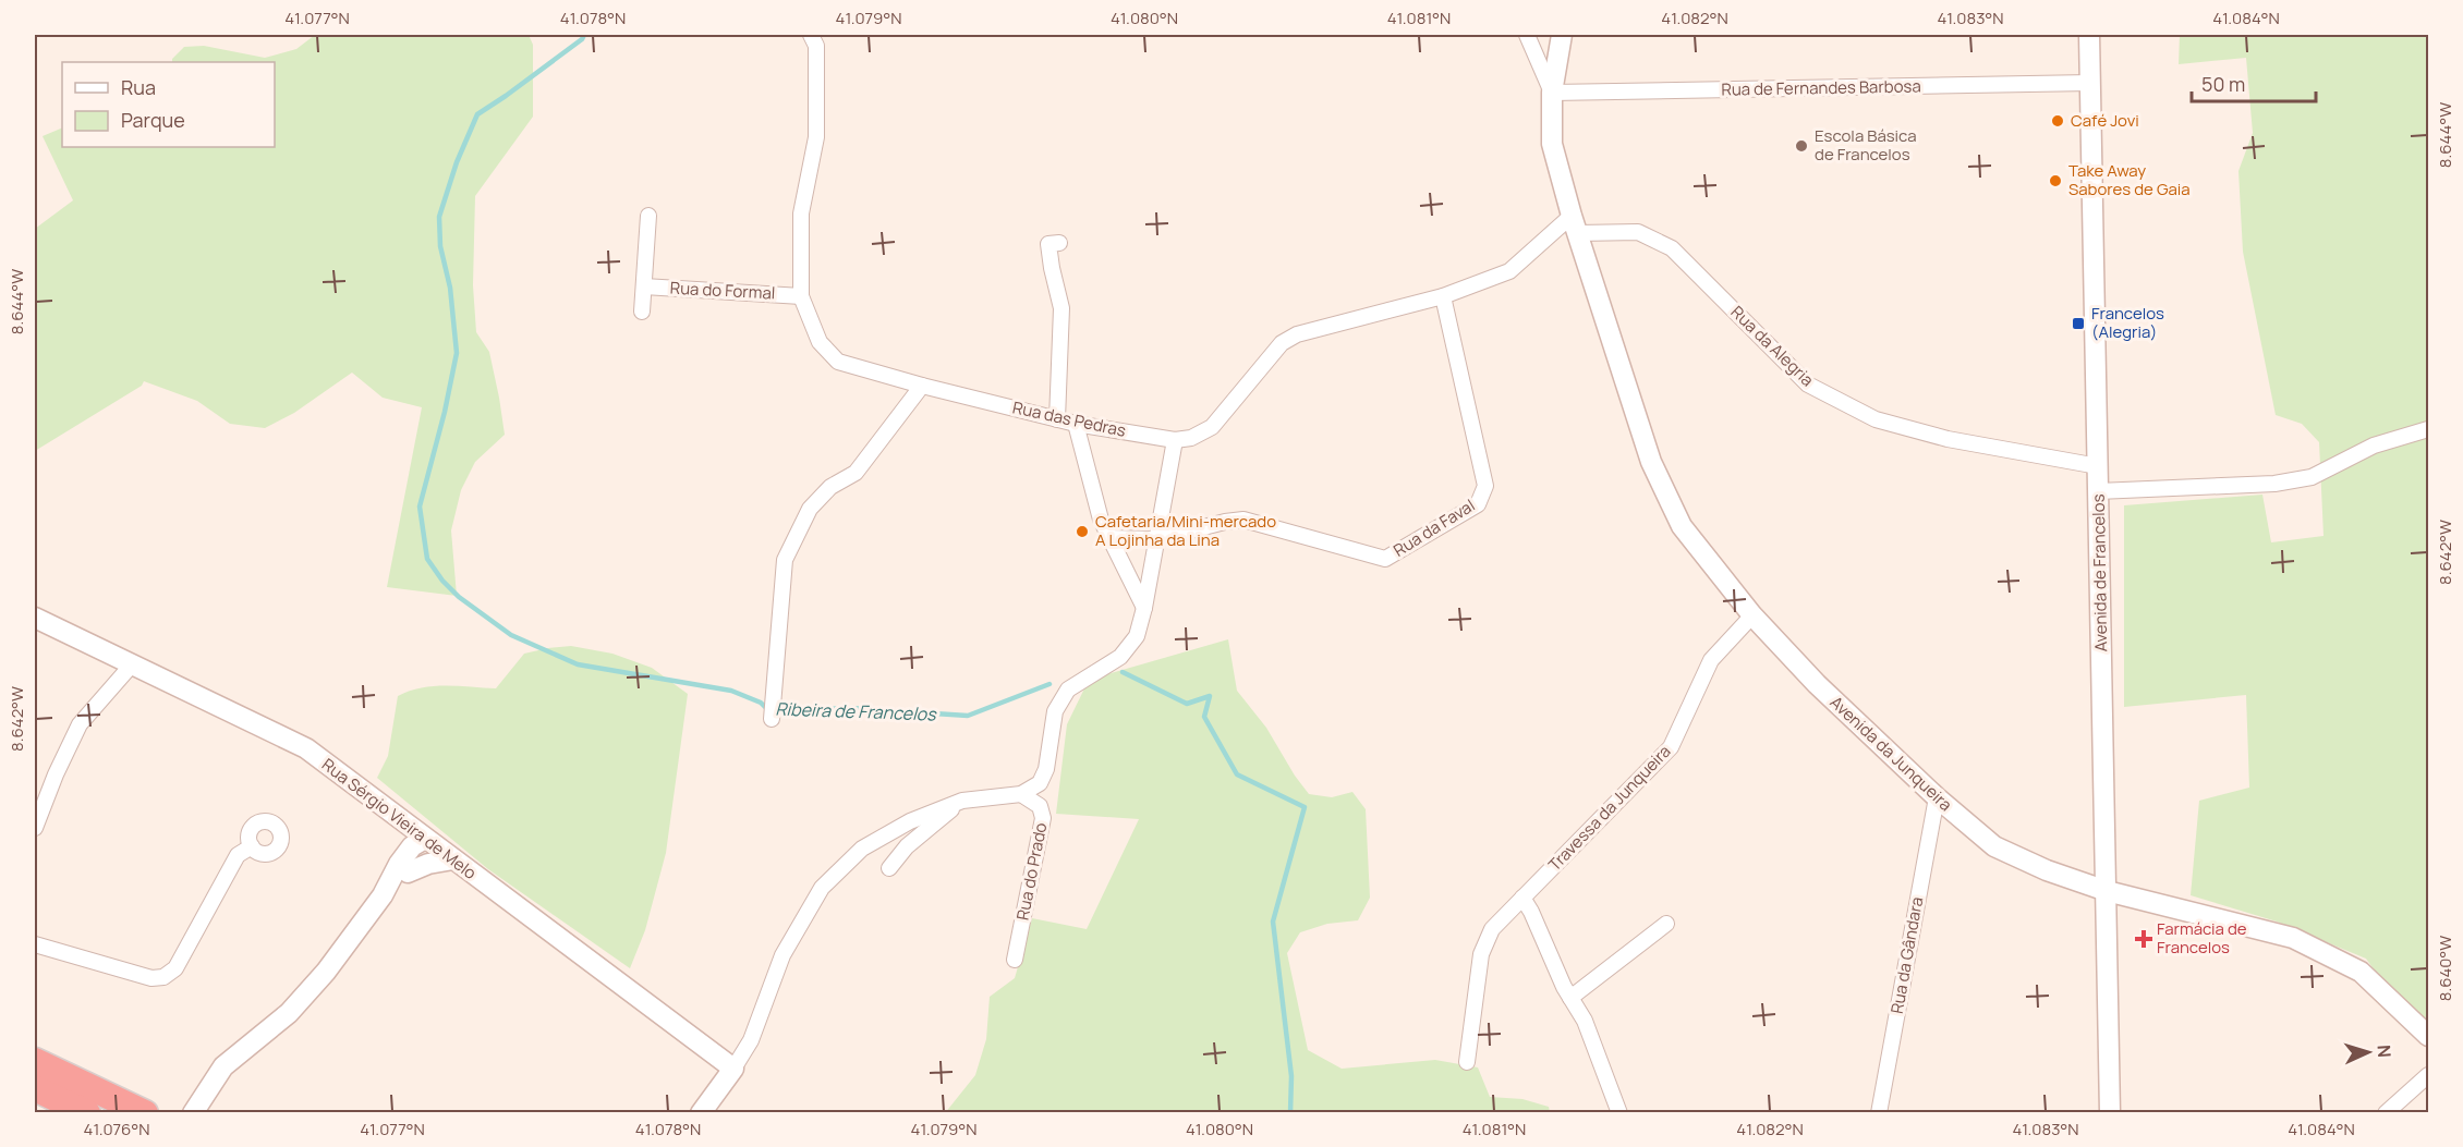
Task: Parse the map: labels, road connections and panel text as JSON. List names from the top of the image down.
{
  "streets": {
    "main road": ["Avenida de Francelos", "Avenida da Junqueira", "Rua Sérgio Vieira de Melo"],
    "street": [
      "Rua de Fernandes Barbosa",
      "Rua do Formal",
      "Rua da Alegria",
      "Rua das Pedras",
      "Rua da Faval",
      "Travessa da Junqueira",
      "Rua do Prado",
      "Rua da Gândara"
    ]
  },
  "crossings": [
    ["Rua de Fernandes Barbosa", "Avenida de Francelos"],
    ["Rua de Fernandes Barbosa", "Avenida da Junqueira"],
    ["Rua do Formal", "Rua das Pedras"],
    ["Rua da Alegria", "Rua das Pedras"],
    ["Rua da Alegria", "Avenida de Francelos"],
    ["Rua da Alegria", "Avenida da Junqueira"],
    ["Rua das Pedras", "Rua da Faval"],
    ["Rua das Pedras", "Avenida da Junqueira"],
    ["Avenida de Francelos", "Avenida da Junqueira"],
    ["Avenida da Junqueira", "Travessa da Junqueira"],
    ["Avenida da Junqueira", "Rua da Gândara"]
  ],
  "water": ["Ribeira de Francelos"],
  "places": {
    "other": [
      "Café Jovi",
      "Escola Básica de Francelos",
      "Take Away Sabores de Gaia",
      "Cafetaria/Mini-mercado A Lojinha da Lina"
    ],
    "transit": ["Francelos (Alegria)"],
    "health": ["Farmácia de Francelos"]
  },
  "legend": ["Rua", "Parque"],
  "scale_bar": "50 m",
  "north": "right",
  "coordinates": [
    "41.077°N",
    "41.078°N",
    "41.079°N",
    "41.080°N",
    "41.081°N",
    "41.082°N",
    "41.083°N",
    "41.084°N",
    "8.644°W",
    "8.642°W",
    "8.640°W",
    "41.076°N"
  ]
}
